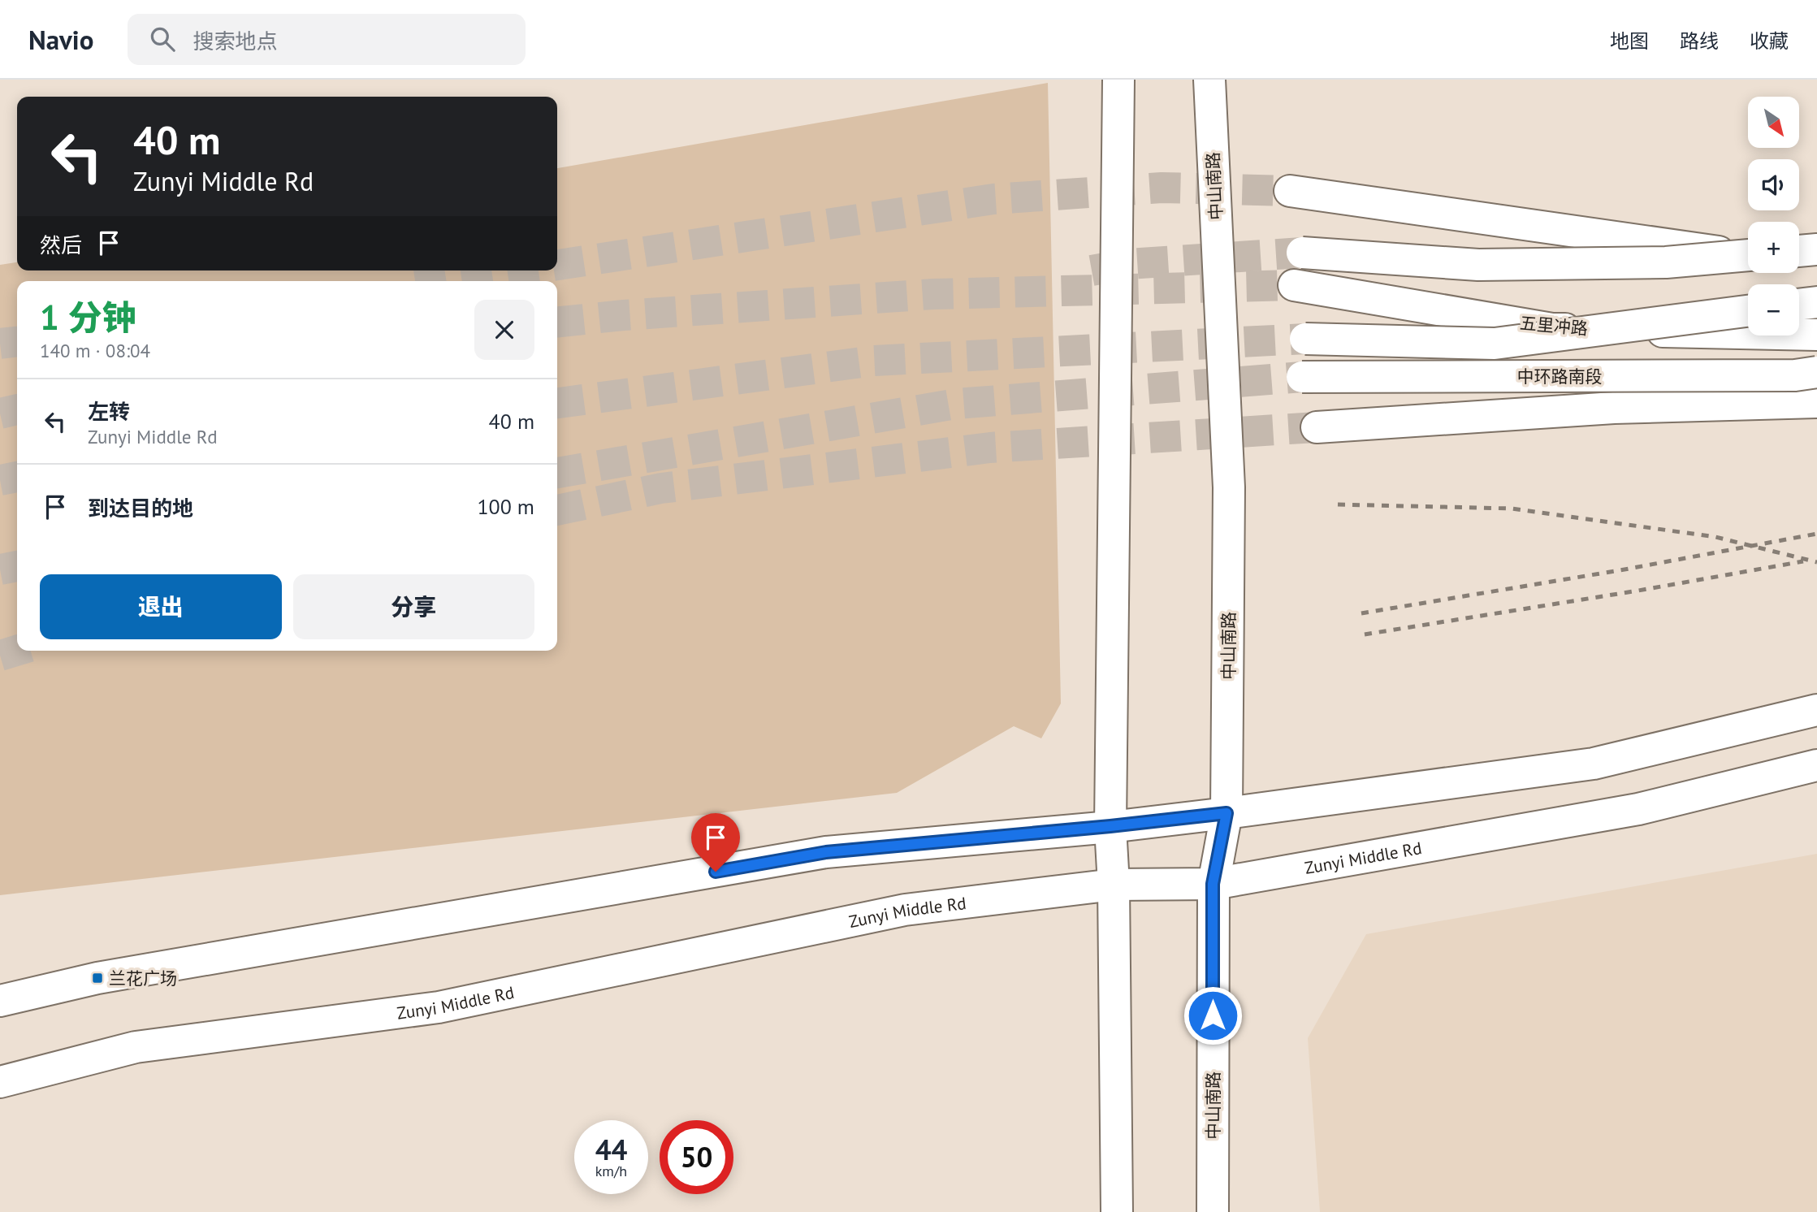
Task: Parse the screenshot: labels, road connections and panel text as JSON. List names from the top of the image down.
{
  "streets": {
    "main road": [
      "中山南路",
      "五里冲路",
      "中环路南段",
      "Zunyi Middle Rd"
    ]
  },
  "crossings": [
    ["中山南路", "Zunyi Middle Rd"]
  ],
  "places": {
    "transit": ["兰花广场"]
  },
  "north": "bottom right",
  "page": {
    "header": "Navio",
    "search": "搜索地点",
    "nav": ["地图", "路线", "收藏"],
    "map_buttons": ["+", "−"],
    "turn": ["40 m", "Zunyi Middle Rd"],
    "then": "然后",
    "heading": ["1 分钟", "140 m · 08:04"],
    "list": [
      {
        "name": "左转",
        "note": "Zunyi Middle Rd",
        "value": "40 m"
      },
      {
        "name": "到达目的地",
        "value": "100 m"
      }
    ],
    "buttons": ["退出", "分享"],
    "speed": "44 km/h",
    "limit": "50"
  }
}
